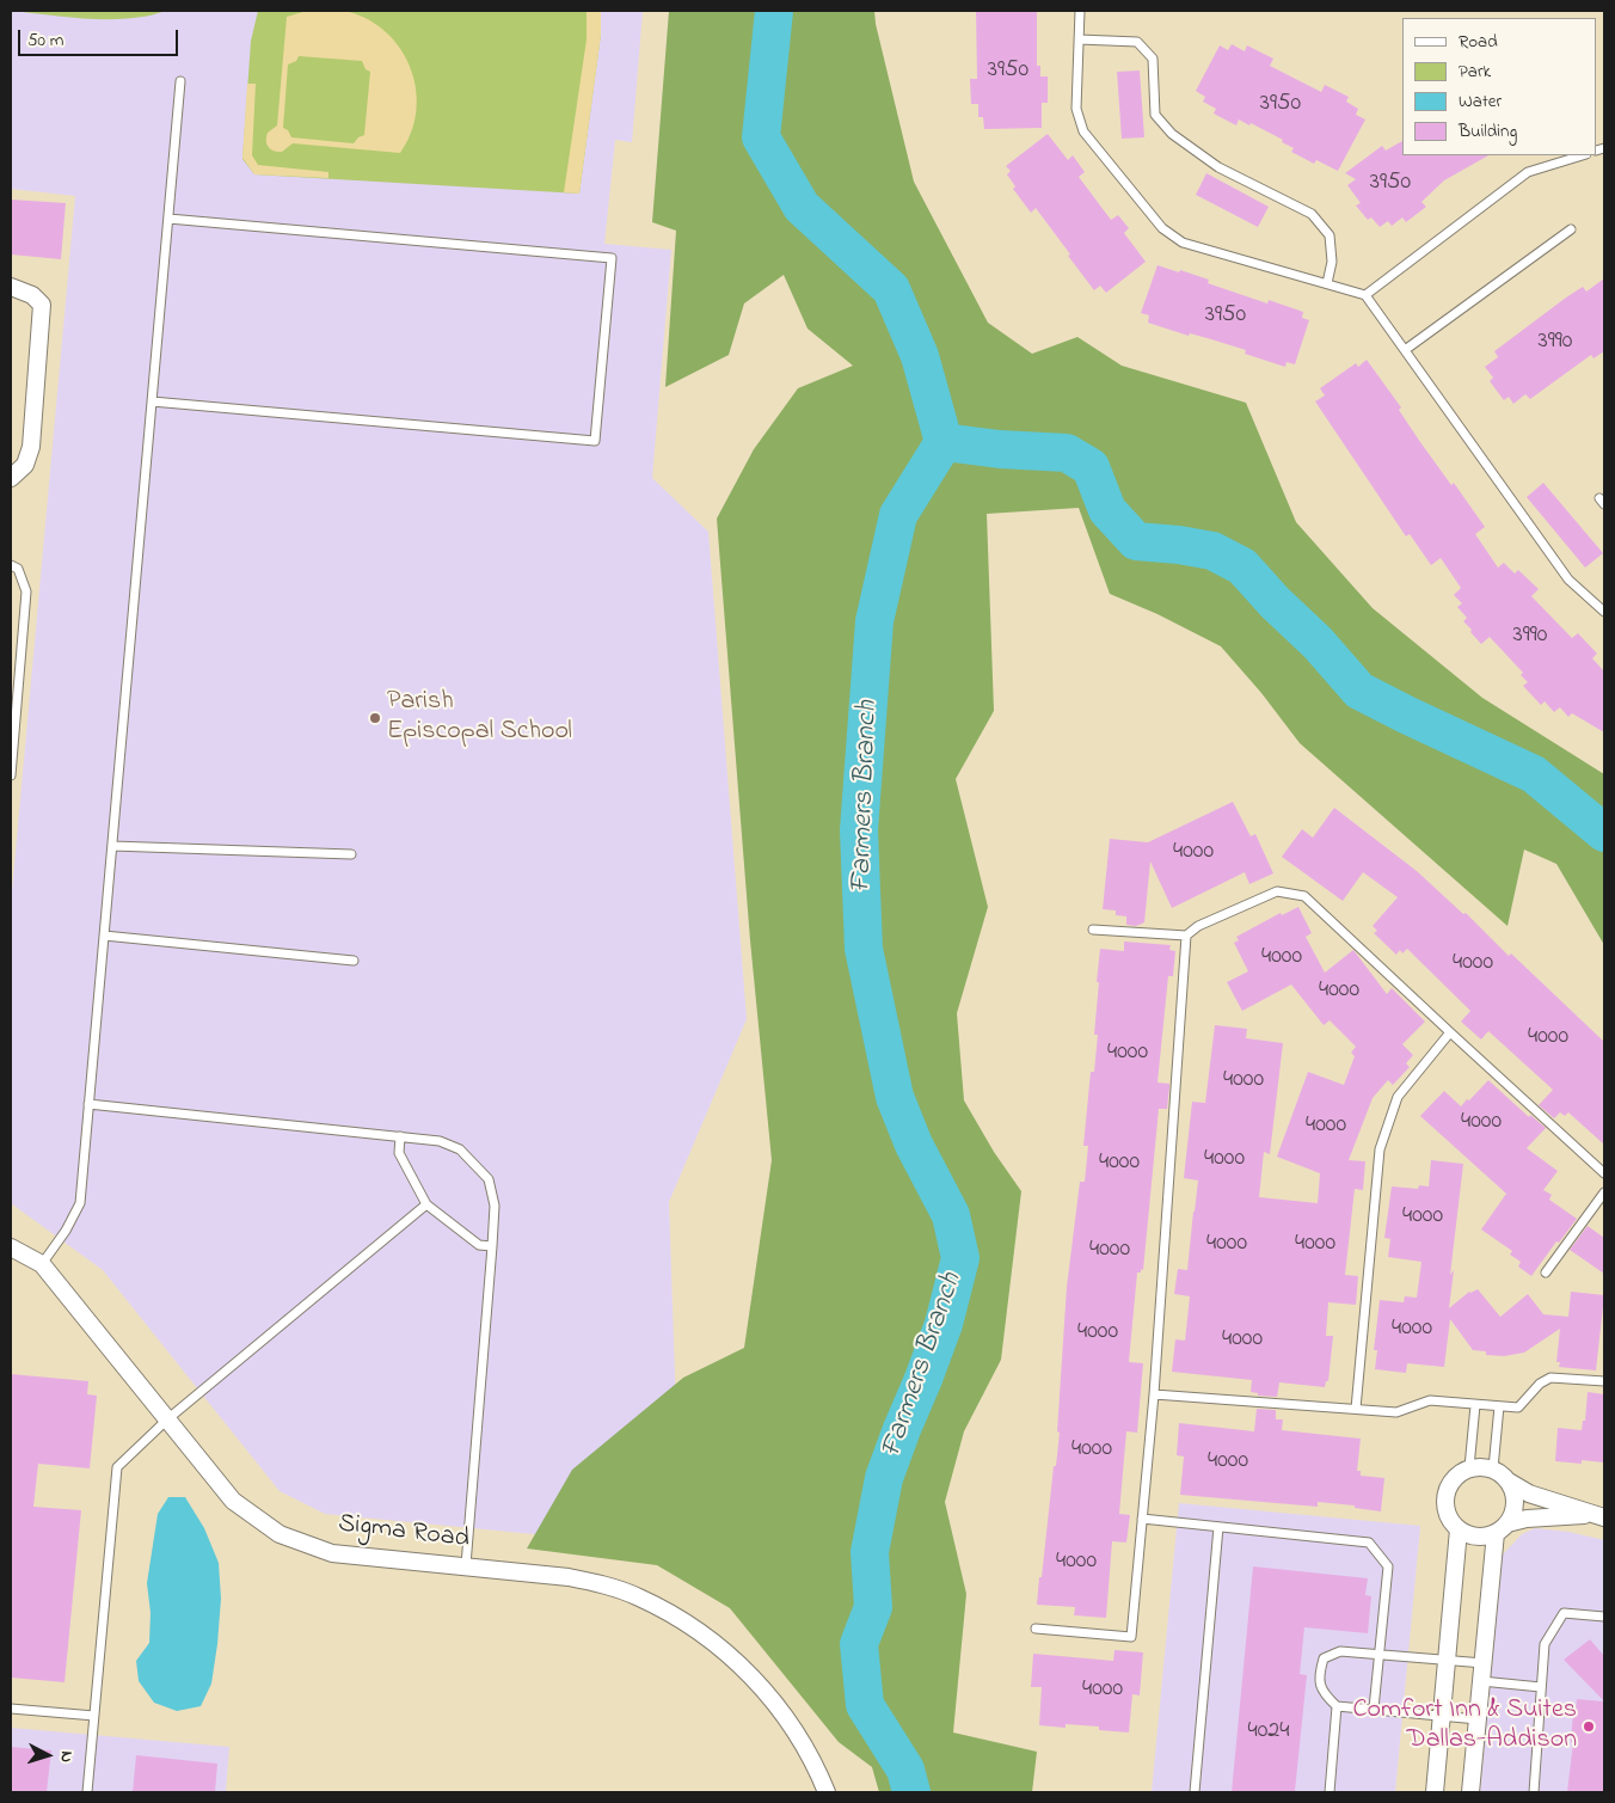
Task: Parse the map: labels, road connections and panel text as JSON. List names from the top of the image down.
{
  "streets": {
    "street": ["Sigma Road"]
  },
  "water": ["Farmers Branch"],
  "places": ["Parish Episcopal School", "Comfort Inn & Suites Dallas-Addison"],
  "house_numbers": [
    "3950",
    "3950",
    "3950",
    "3950",
    "3990",
    "3990",
    "4000",
    "4000",
    "4000",
    "4000",
    "4000",
    "4000",
    "4000",
    "4000",
    "4000",
    "4000",
    "4000",
    "4000",
    "4000",
    "4000",
    "4000",
    "4000",
    "4000",
    "4000",
    "4000",
    "4000",
    "4000",
    "4000",
    "4024"
  ],
  "legend": [
    "Road",
    "Park",
    "Water",
    "Building"
  ],
  "scale_bar": "50 m",
  "north": "right"
}
